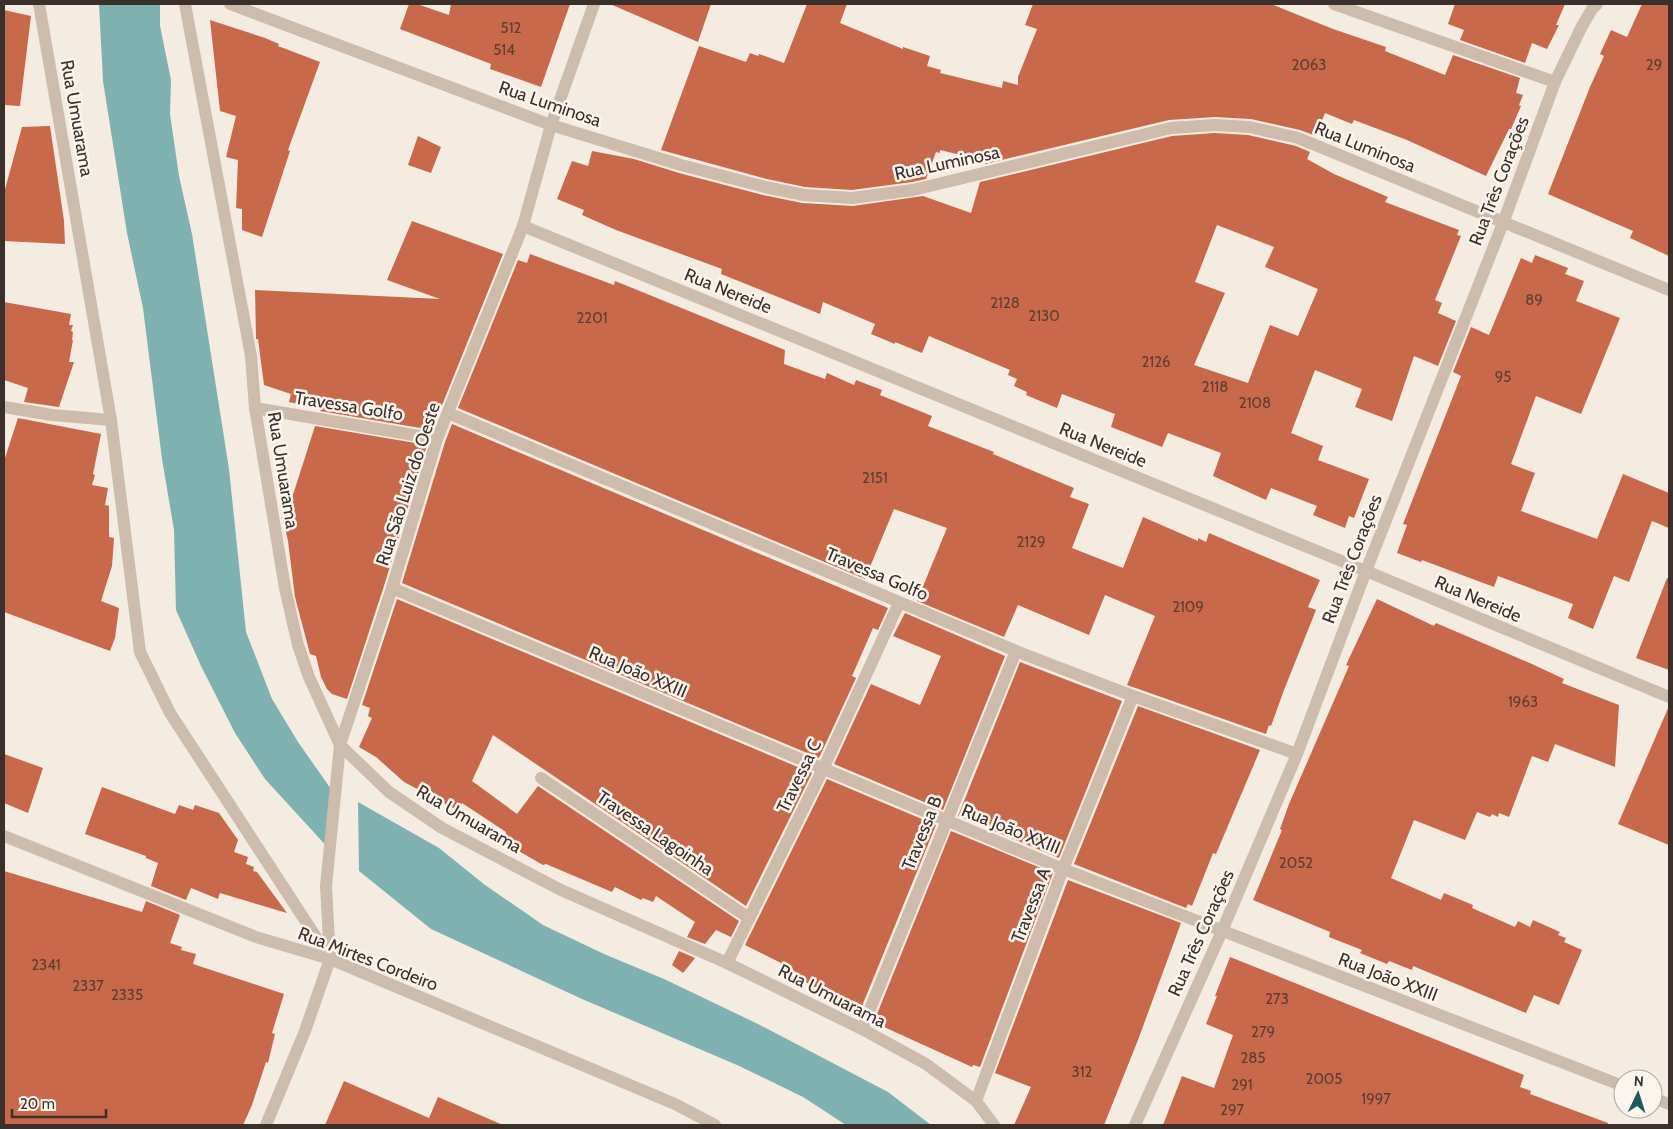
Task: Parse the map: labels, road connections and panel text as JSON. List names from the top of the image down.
{
  "streets": {
    "street": [
      "Rua Luminosa",
      "Rua Umuarama",
      "Rua Três Corações",
      "Rua Nereide",
      "Travessa Golfo",
      "Rua São Luiz do Oeste",
      "Rua João XXIII",
      "Travessa C",
      "Travessa Lagoinha",
      "Travessa B",
      "Travessa A",
      "Rua Mirtes Cordeiro"
    ]
  },
  "crossings": [
    ["Rua Luminosa", "Rua Três Corações"],
    ["Rua Luminosa", "Rua São Luiz do Oeste"],
    ["Rua Umuarama", "Travessa Golfo"],
    ["Rua Umuarama", "Rua São Luiz do Oeste"],
    ["Rua Umuarama", "Travessa C"],
    ["Rua Umuarama", "Travessa B"],
    ["Rua Umuarama", "Travessa A"],
    ["Rua Umuarama", "Rua Mirtes Cordeiro"],
    ["Rua Três Corações", "Rua Nereide"],
    ["Rua Três Corações", "Travessa Golfo"],
    ["Rua Três Corações", "Rua João XXIII"],
    ["Rua Nereide", "Rua São Luiz do Oeste"],
    ["Travessa Golfo", "Rua São Luiz do Oeste"],
    ["Travessa Golfo", "Travessa C"],
    ["Travessa Golfo", "Travessa B"],
    ["Travessa Golfo", "Travessa A"],
    ["Rua São Luiz do Oeste", "Rua João XXIII"],
    ["Rua São Luiz do Oeste", "Rua Mirtes Cordeiro"],
    ["Rua João XXIII", "Travessa C"],
    ["Rua João XXIII", "Travessa B"],
    ["Rua João XXIII", "Travessa A"],
    ["Travessa C", "Travessa Lagoinha"]
  ],
  "house_numbers": [
    "512",
    "514",
    "2063",
    "29",
    "89",
    "2128",
    "2130",
    "2201",
    "2126",
    "95",
    "2118",
    "2108",
    "2151",
    "2129",
    "2109",
    "1963",
    "2052",
    "2341",
    "2337",
    "2335",
    "273",
    "279",
    "285",
    "312",
    "2005",
    "291",
    "1997",
    "297"
  ],
  "scale_bar": "20 m",
  "north": "top"
}
